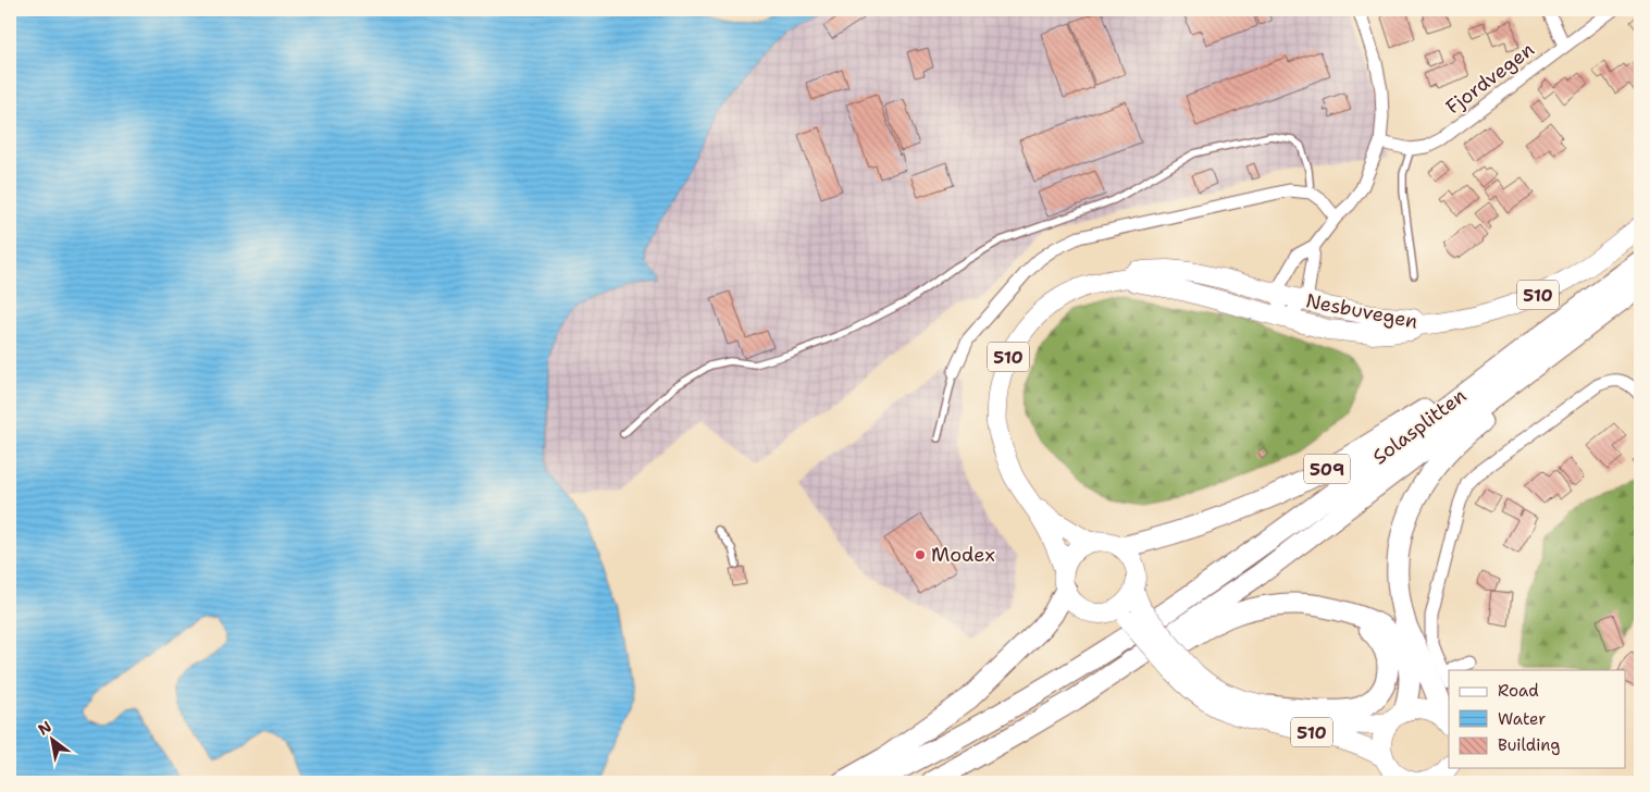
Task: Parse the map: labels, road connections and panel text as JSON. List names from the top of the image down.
{
  "streets": {
    "highway": ["Solasplitten", "509"],
    "main road": ["510", "Nesbuvegen"],
    "street": ["Fjordvegen"]
  },
  "crossings": [
    ["510", "Nesbuvegen"],
    ["510", "509"],
    ["Solasplitten", "509"]
  ],
  "places": ["Modex"],
  "legend": ["Road", "Water", "Building"],
  "north": "top left"
}
